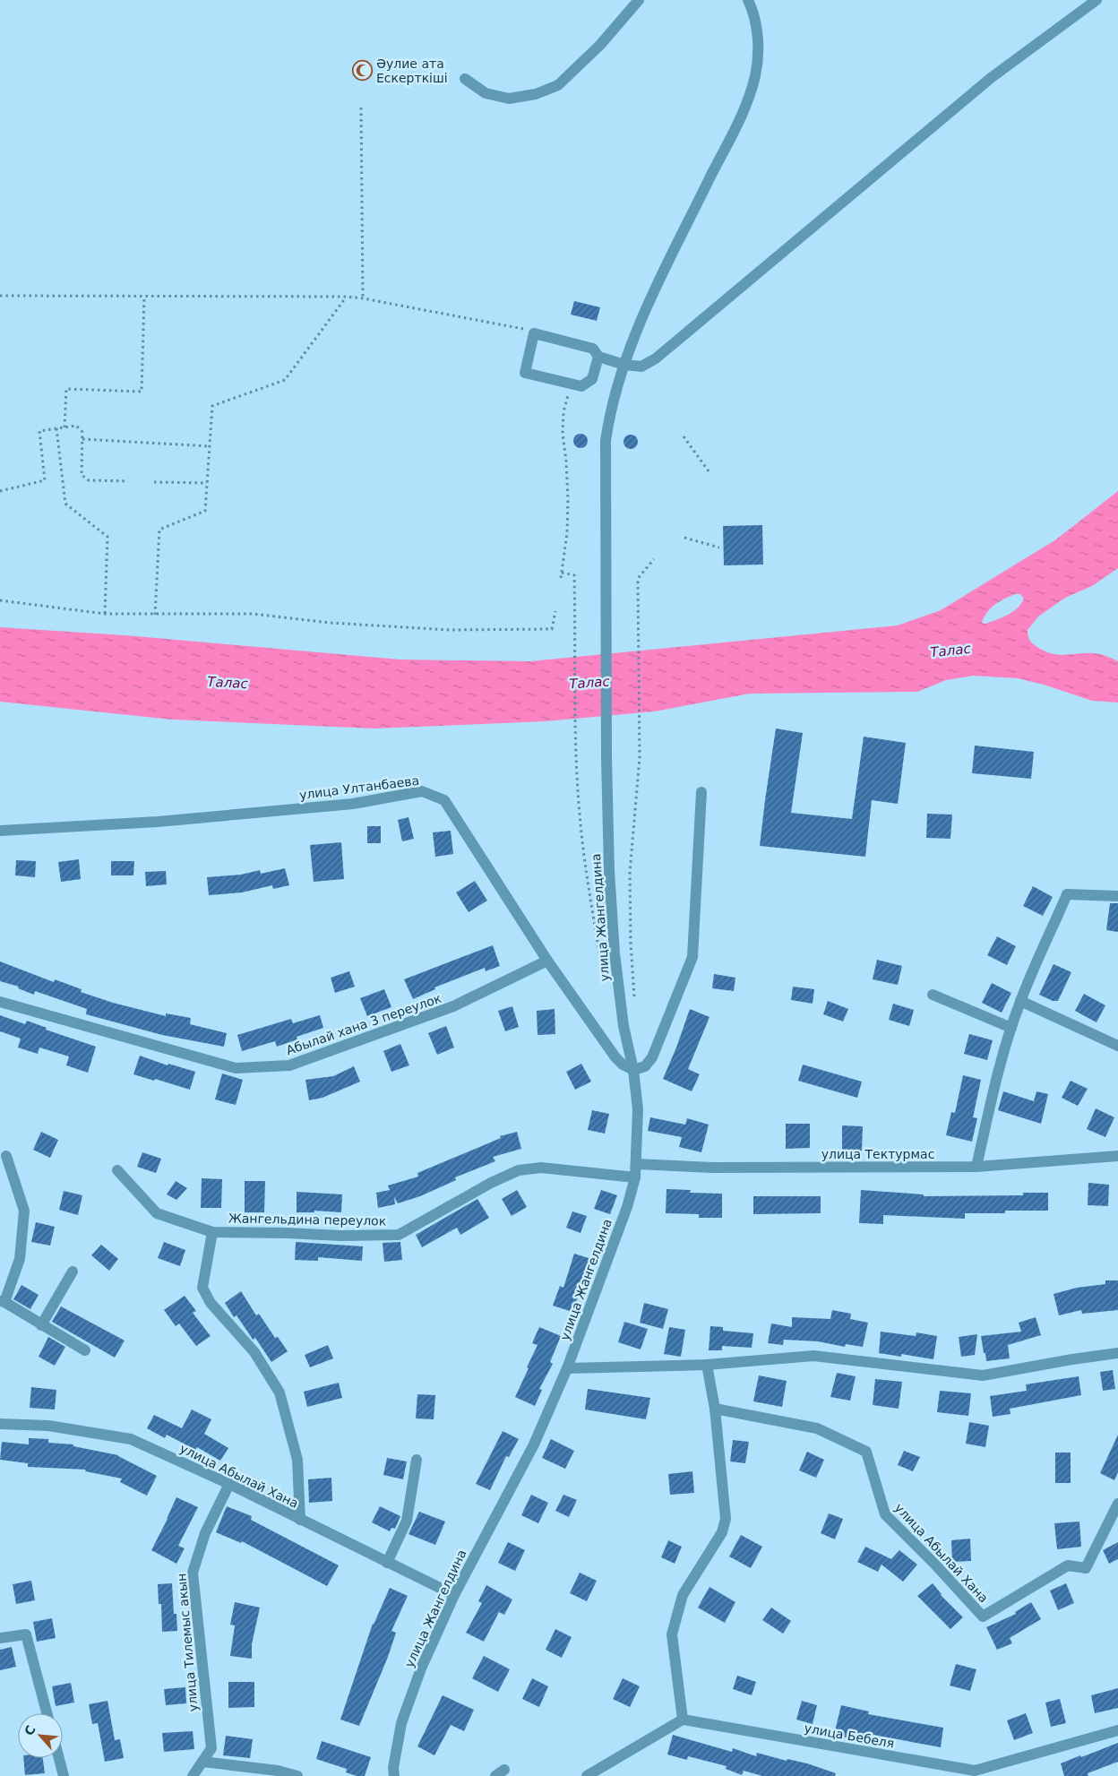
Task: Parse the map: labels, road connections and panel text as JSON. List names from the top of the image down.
{
  "streets": {
    "street": [
      "улица Ултанбаева",
      "улица Жангелдина",
      "Абылай хана 3 переулок",
      "улица Тектурмас",
      "Жангельдина переулок",
      "улица Абылай Хана",
      "улица Тилемыс акын",
      "улица Бебеля"
    ]
  },
  "crossings": [
    ["улица Ултанбаева", "улица Жангелдина"],
    ["улица Ултанбаева", "Абылай хана 3 переулок"],
    ["улица Жангелдина", "улица Тектурмас"],
    ["улица Жангелдина", "Жангельдина переулок"],
    ["улица Жангелдина", "улица Абылай Хана"],
    ["улица Абылай Хана", "улица Тилемыс акын"]
  ],
  "water": ["Талас"],
  "places": {
    "mosque": ["Әулие ата Ескерткіші"]
  },
  "north": "top left"
}
